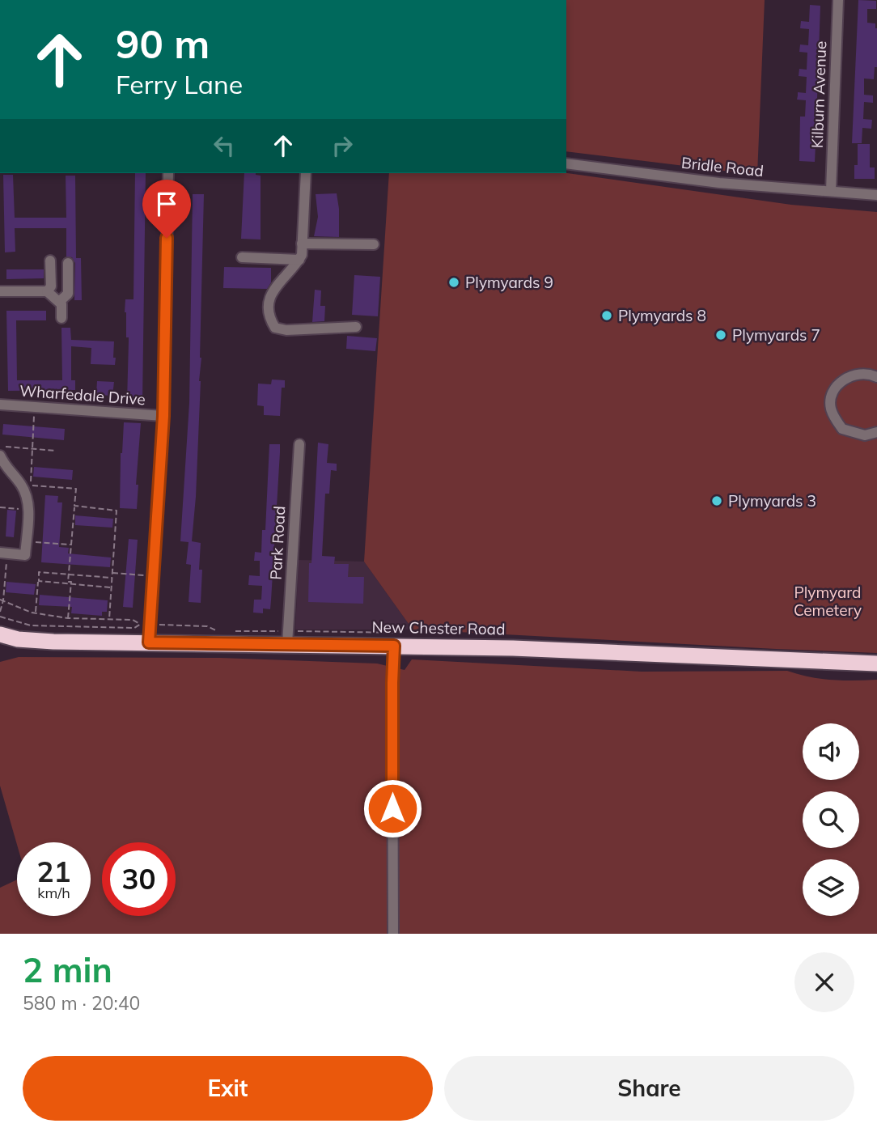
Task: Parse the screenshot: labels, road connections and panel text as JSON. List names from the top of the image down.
{
  "streets": {
    "highway": ["New Chester Road"],
    "street": [
      "Kilburn Avenue",
      "Bridle Road",
      "Wharfedale Drive",
      "Park Road"
    ]
  },
  "crossings": [
    ["Kilburn Avenue", "Bridle Road"],
    ["Park Road", "New Chester Road"]
  ],
  "parks": ["Plymyard Cemetery"],
  "places": [
    "Plymyards 9",
    "Plymyards 8",
    "Plymyards 7",
    "Plymyards 3"
  ],
  "page": {
    "turn": ["90 m", "Ferry Lane"],
    "speed": "21 km/h",
    "limit": "30",
    "heading": ["2 min", "580 m · 20:40"],
    "buttons": ["Exit", "Share"]
  }
}
